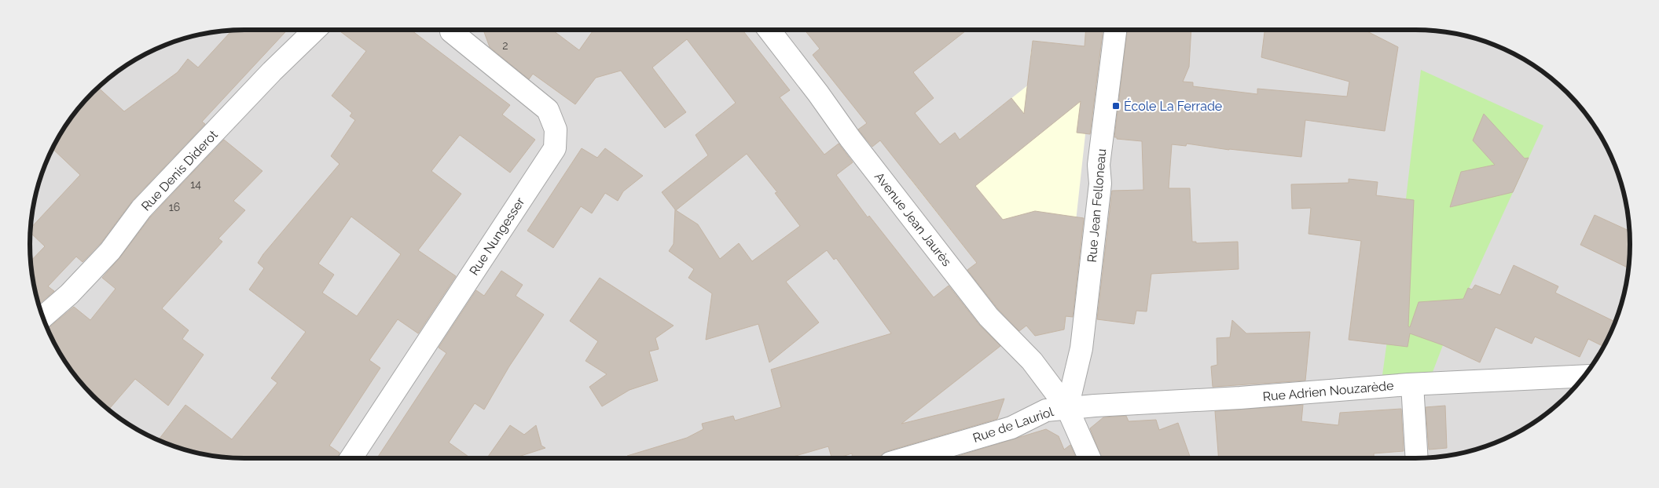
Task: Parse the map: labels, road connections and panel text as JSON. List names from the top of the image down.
{
  "streets": {
    "street": [
      "Rue Denis Diderot",
      "Rue Jean Felloneau",
      "Avenue Jean Jaurès",
      "Rue Nungesser",
      "Rue Adrien Nouzarède",
      "Rue de Lauriol"
    ]
  },
  "crossings": [
    ["Rue Jean Felloneau", "Avenue Jean Jaurès"],
    ["Rue Jean Felloneau", "Rue Adrien Nouzarède"],
    ["Rue Jean Felloneau", "Rue de Lauriol"],
    ["Avenue Jean Jaurès", "Rue Adrien Nouzarède"],
    ["Avenue Jean Jaurès", "Rue de Lauriol"],
    ["Rue Adrien Nouzarède", "Rue de Lauriol"]
  ],
  "places": {
    "transit": ["École La Ferrade"]
  },
  "house_numbers": ["2", "14", "16"]
}
